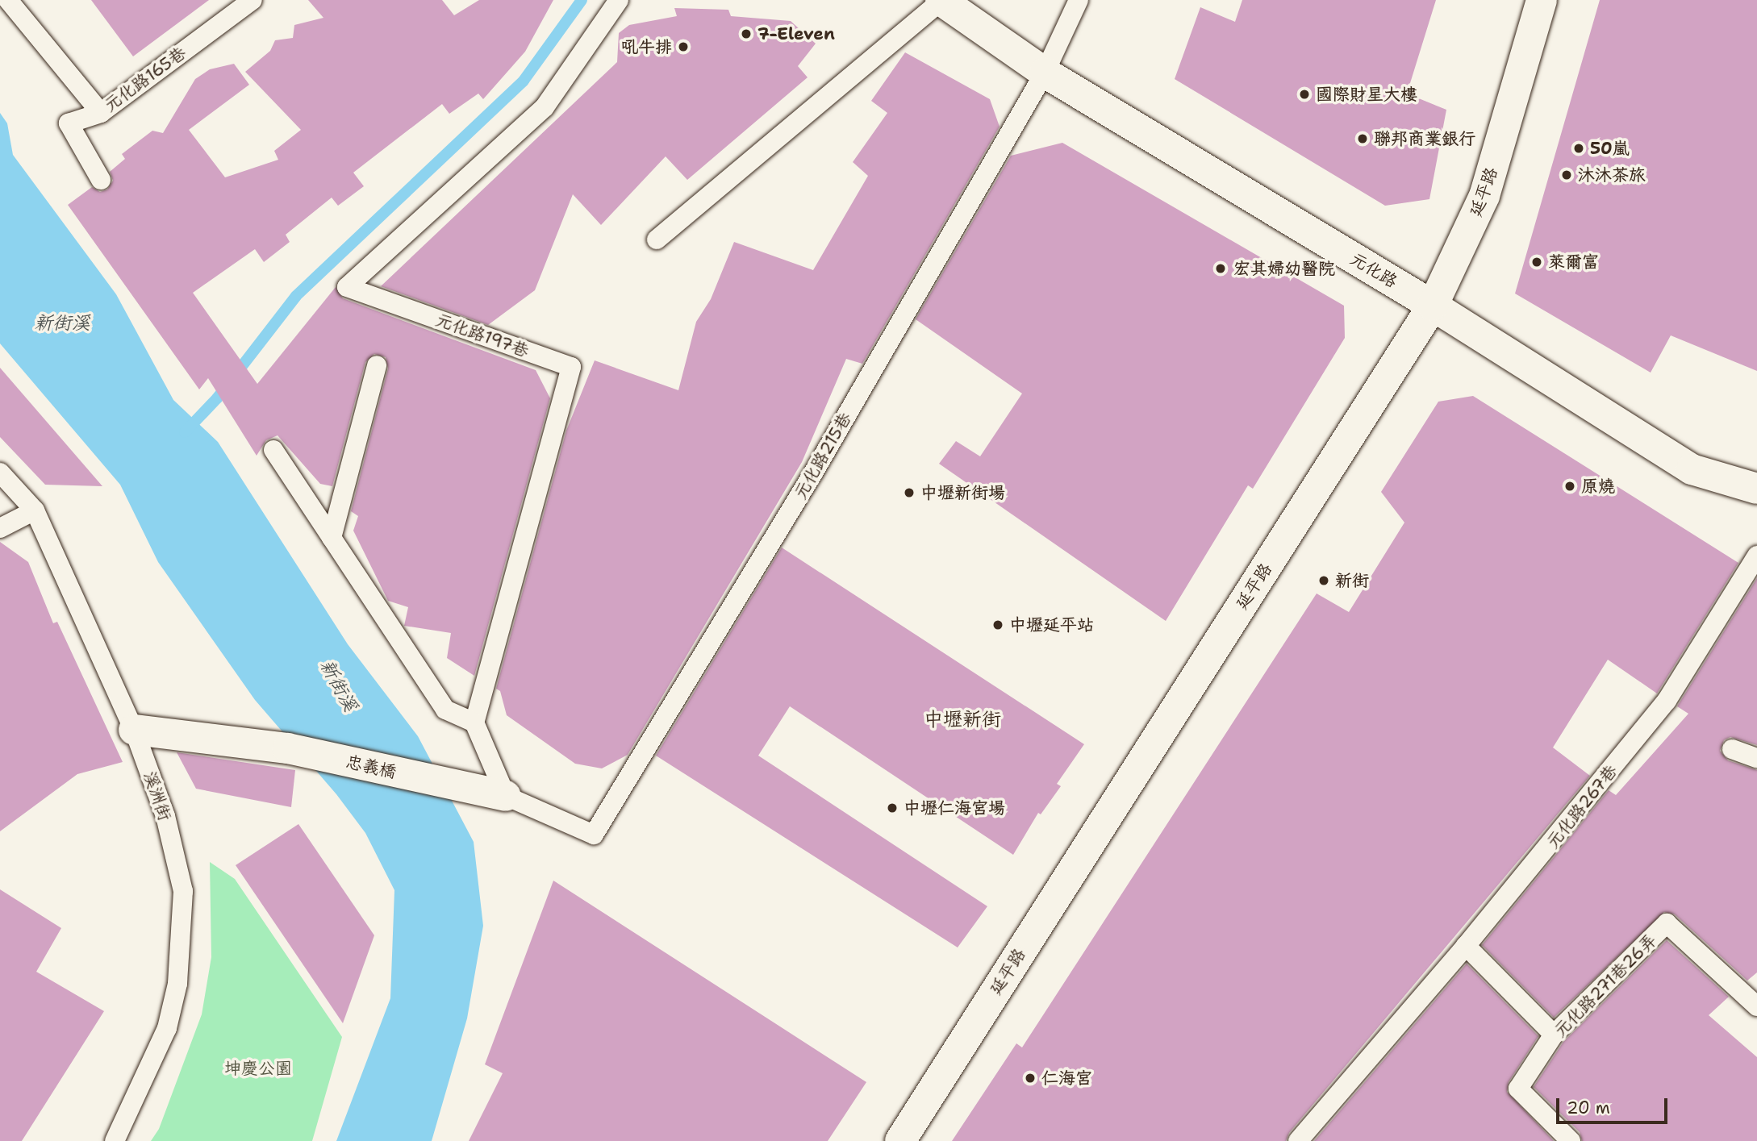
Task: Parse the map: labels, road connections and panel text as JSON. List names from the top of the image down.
{
  "streets": {
    "street": ["延平路", "元化路", "忠義橋"],
    "lane": [
      "元化路165巷",
      "元化路197巷",
      "元化路215巷",
      "溪洲街",
      "元化路267巷",
      "元化路271巷26弄"
    ]
  },
  "crossings": [
    ["延平路", "元化路"],
    ["元化路", "元化路215巷"],
    ["元化路215巷", "忠義橋"],
    ["忠義橋", "溪洲街"]
  ],
  "districts": ["中壢新街"],
  "water": ["新街溪"],
  "parks": ["坤慶公園"],
  "places": [
    "7-Eleven",
    "吼牛排",
    "國際財星大樓",
    "聯邦商業銀行",
    "50嵐",
    "沐沐茶旅",
    "萊爾富",
    "宏其婦幼醫院",
    "原燒",
    "中壢新街場",
    "新街",
    "中壢延平站",
    "中壢仁海宮場",
    "仁海宮"
  ],
  "scale_bar": "20 m"
}
